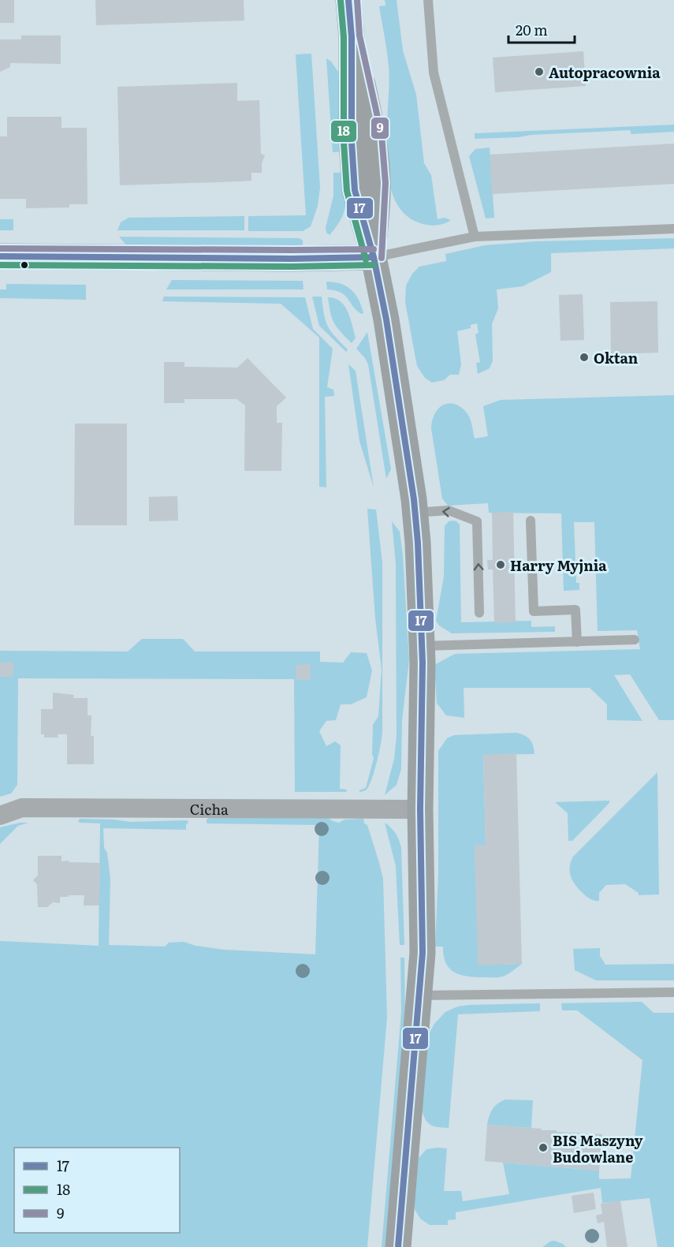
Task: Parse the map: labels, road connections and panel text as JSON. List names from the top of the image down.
{
  "streets": {
    "street": ["Cicha"]
  },
  "places": [
    "Autopracownia",
    "Oktan",
    "Harry Myjnia",
    "BIS Maszyny Budowlane"
  ],
  "lines": ["transit line 17", "transit line 9", "transit line 18"],
  "legend": ["17", "18", "9"],
  "scale_bar": "20 m"
}
